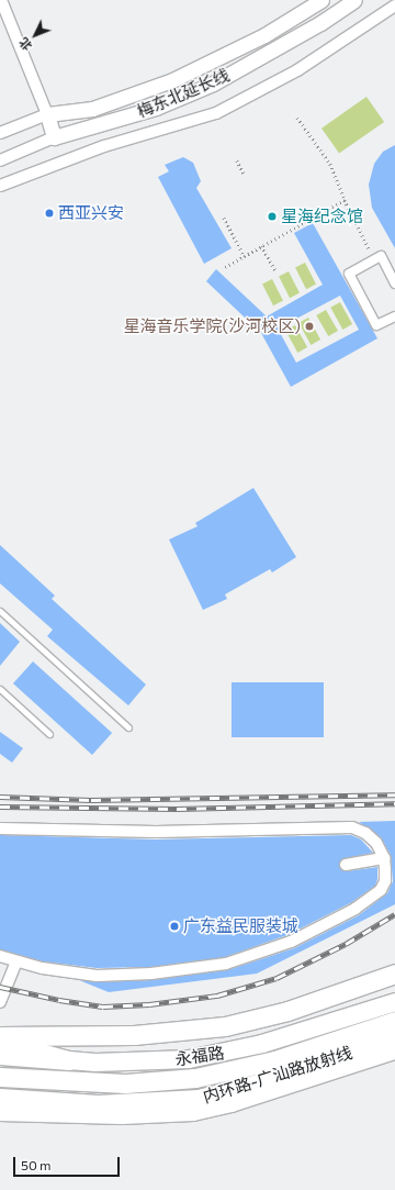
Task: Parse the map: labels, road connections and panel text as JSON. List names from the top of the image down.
{
  "streets": {
    "highway": ["内环路-广汕路放射线"],
    "main road": ["永福路"],
    "street": ["梅东北延长线"]
  },
  "places": [
    "西亚兴安",
    "星海纪念馆",
    "星海音乐学院(沙河校区)",
    "广东益民服装城"
  ],
  "scale_bar": "50 m",
  "north": "bottom left"
}
